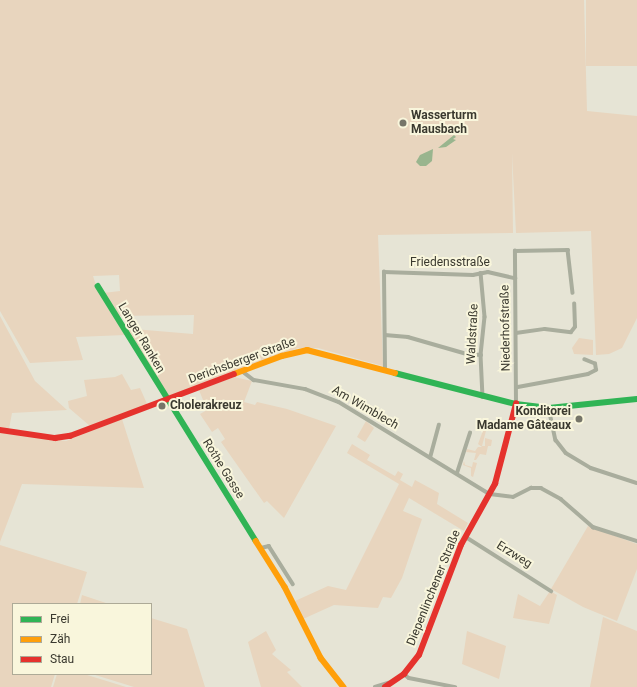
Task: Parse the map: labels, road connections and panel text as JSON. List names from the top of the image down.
{
  "streets": {
    "street": [
      "Friedensstraße",
      "Niederhofstraße",
      "Waldstraße",
      "Langer Ranken",
      "Derichsberger Straße",
      "Am Wimblech",
      "Rothe Gasse",
      "Erzweg",
      "Diepenlinchener Straße"
    ]
  },
  "crossings": [
    ["Friedensstraße", "Niederhofstraße"],
    ["Friedensstraße", "Waldstraße"],
    ["Niederhofstraße", "Derichsberger Straße"],
    ["Niederhofstraße", "Diepenlinchener Straße"],
    ["Waldstraße", "Derichsberger Straße"],
    ["Langer Ranken", "Derichsberger Straße"],
    ["Langer Ranken", "Rothe Gasse"],
    ["Derichsberger Straße", "Am Wimblech"],
    ["Derichsberger Straße", "Rothe Gasse"],
    ["Derichsberger Straße", "Diepenlinchener Straße"],
    ["Am Wimblech", "Diepenlinchener Straße"],
    ["Erzweg", "Diepenlinchener Straße"]
  ],
  "places": ["Wasserturm Mausbach", "Cholerakreuz", "Konditorei Madame Gâteaux"],
  "legend": ["Frei", "Zäh", "Stau"]
}
